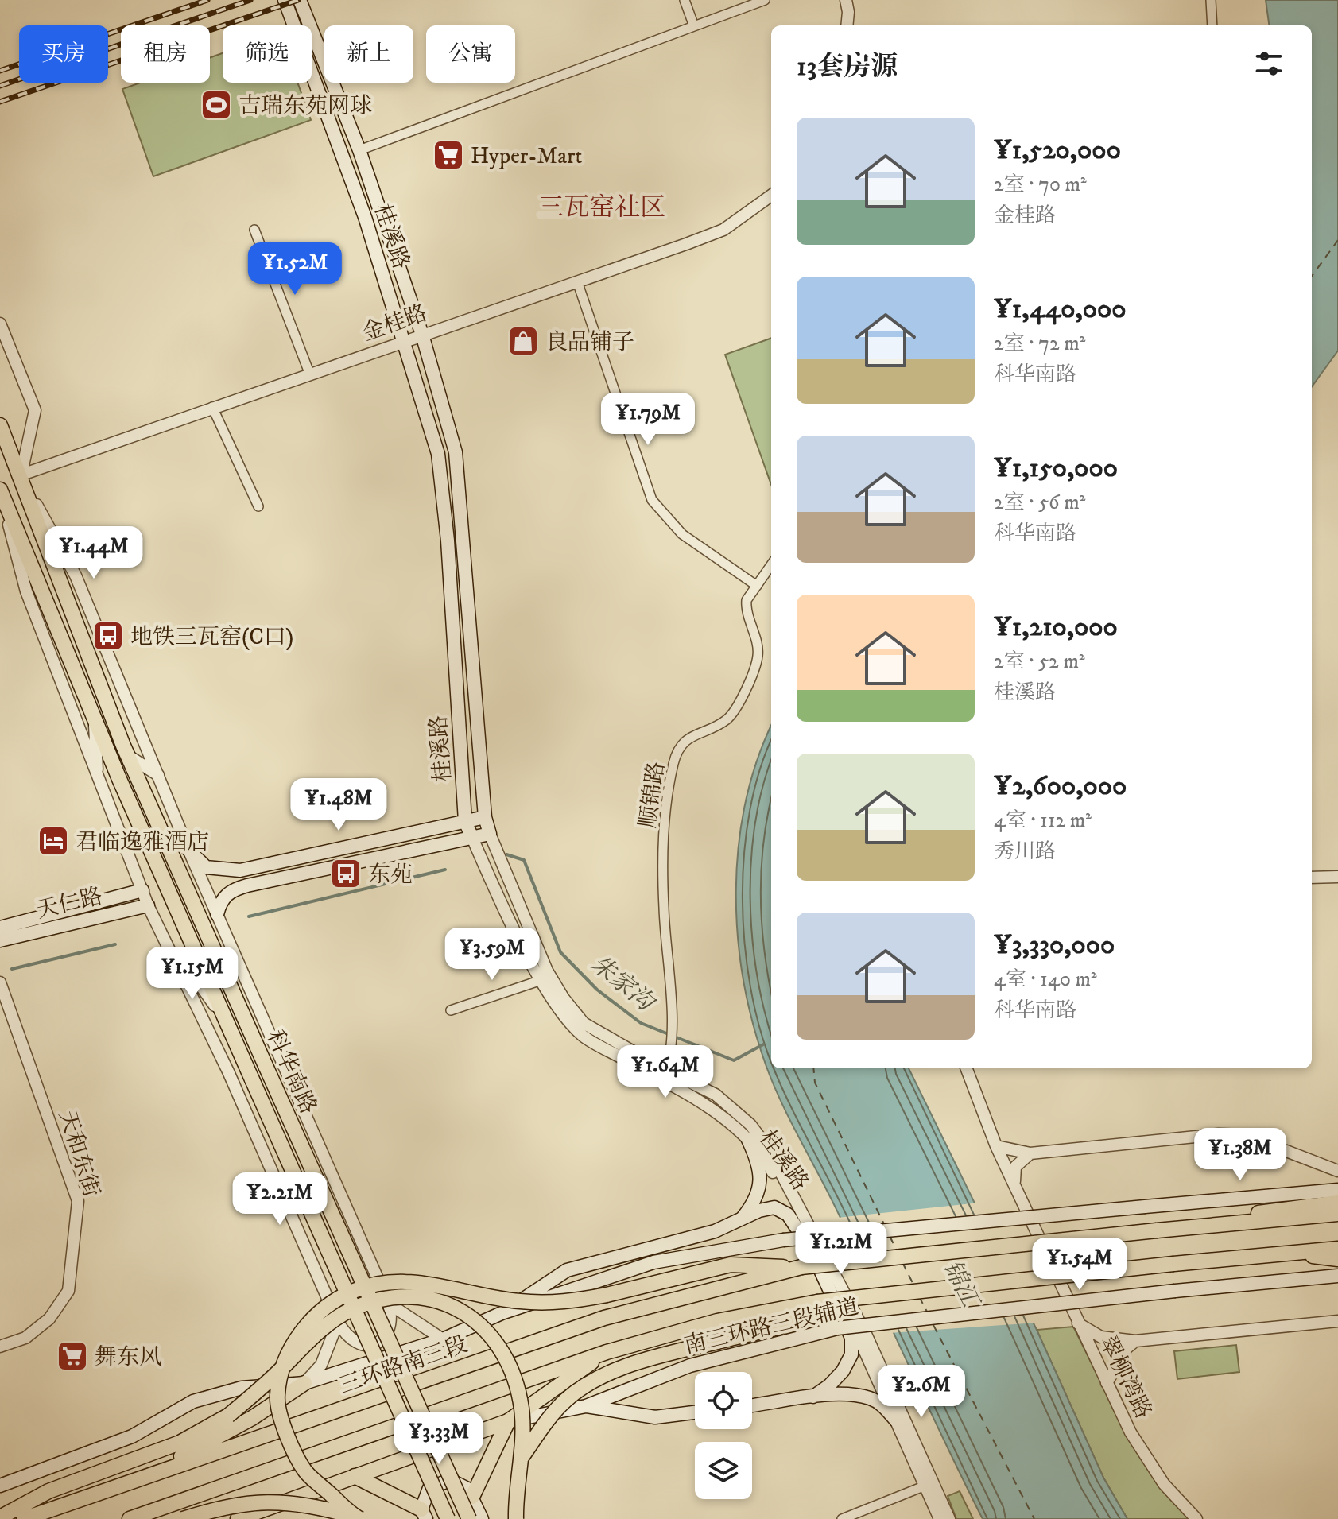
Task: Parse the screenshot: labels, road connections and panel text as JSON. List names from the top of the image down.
{
  "streets": {
    "main road": [
      "桂溪路",
      "天仁路",
      "科华南路",
      "南三环路三段辅道",
      "三环路南三段"
    ],
    "street": [
      "金桂路",
      "顺锦路",
      "天和东街",
      "翠柳湾路"
    ]
  },
  "crossings": [
    ["桂溪路", "金桂路"],
    ["桂溪路", "顺锦路"],
    ["金桂路", "科华南路"]
  ],
  "districts": ["三瓦窑社区"],
  "water": ["朱家沟", "锦江"],
  "places": {
    "sports": ["吉瑞东苑网球"],
    "supermarket": ["Hyper-Mart", "舞东风"],
    "shop": ["良品铺子"],
    "bus stop": ["地铁三瓦窑(C口)", "东苑"],
    "hotel": ["君临逸雅酒店"]
  },
  "page": {
    "chip": [
      "买房",
      "租房",
      "筛选",
      "新上",
      "公寓"
    ],
    "heading": "13套房源",
    "list": [
      {
        "name": "¥1,520,000",
        "note": "2室 · 70 m² · 金桂路"
      },
      {
        "name": "¥1,440,000",
        "note": "2室 · 72 m² · 科华南路"
      },
      {
        "name": "¥1,150,000",
        "note": "2室 · 56 m² · 科华南路"
      },
      {
        "name": "¥1,210,000",
        "note": "2室 · 52 m² · 桂溪路"
      },
      {
        "name": "¥2,600,000",
        "note": "4室 · 112 m² · 秀川路"
      },
      {
        "name": "¥3,330,000",
        "note": "4室 · 140 m² · 科华南路"
      }
    ],
    "price": [
      "¥1.52M",
      "¥1.79M",
      "¥1.44M",
      "¥1.48M",
      "¥3.59M",
      "¥1.15M",
      "¥1.64M",
      "¥1.38M",
      "¥2.21M",
      "¥1.21M",
      "¥1.54M",
      "¥2.6M",
      "¥3.33M"
    ]
  }
}
